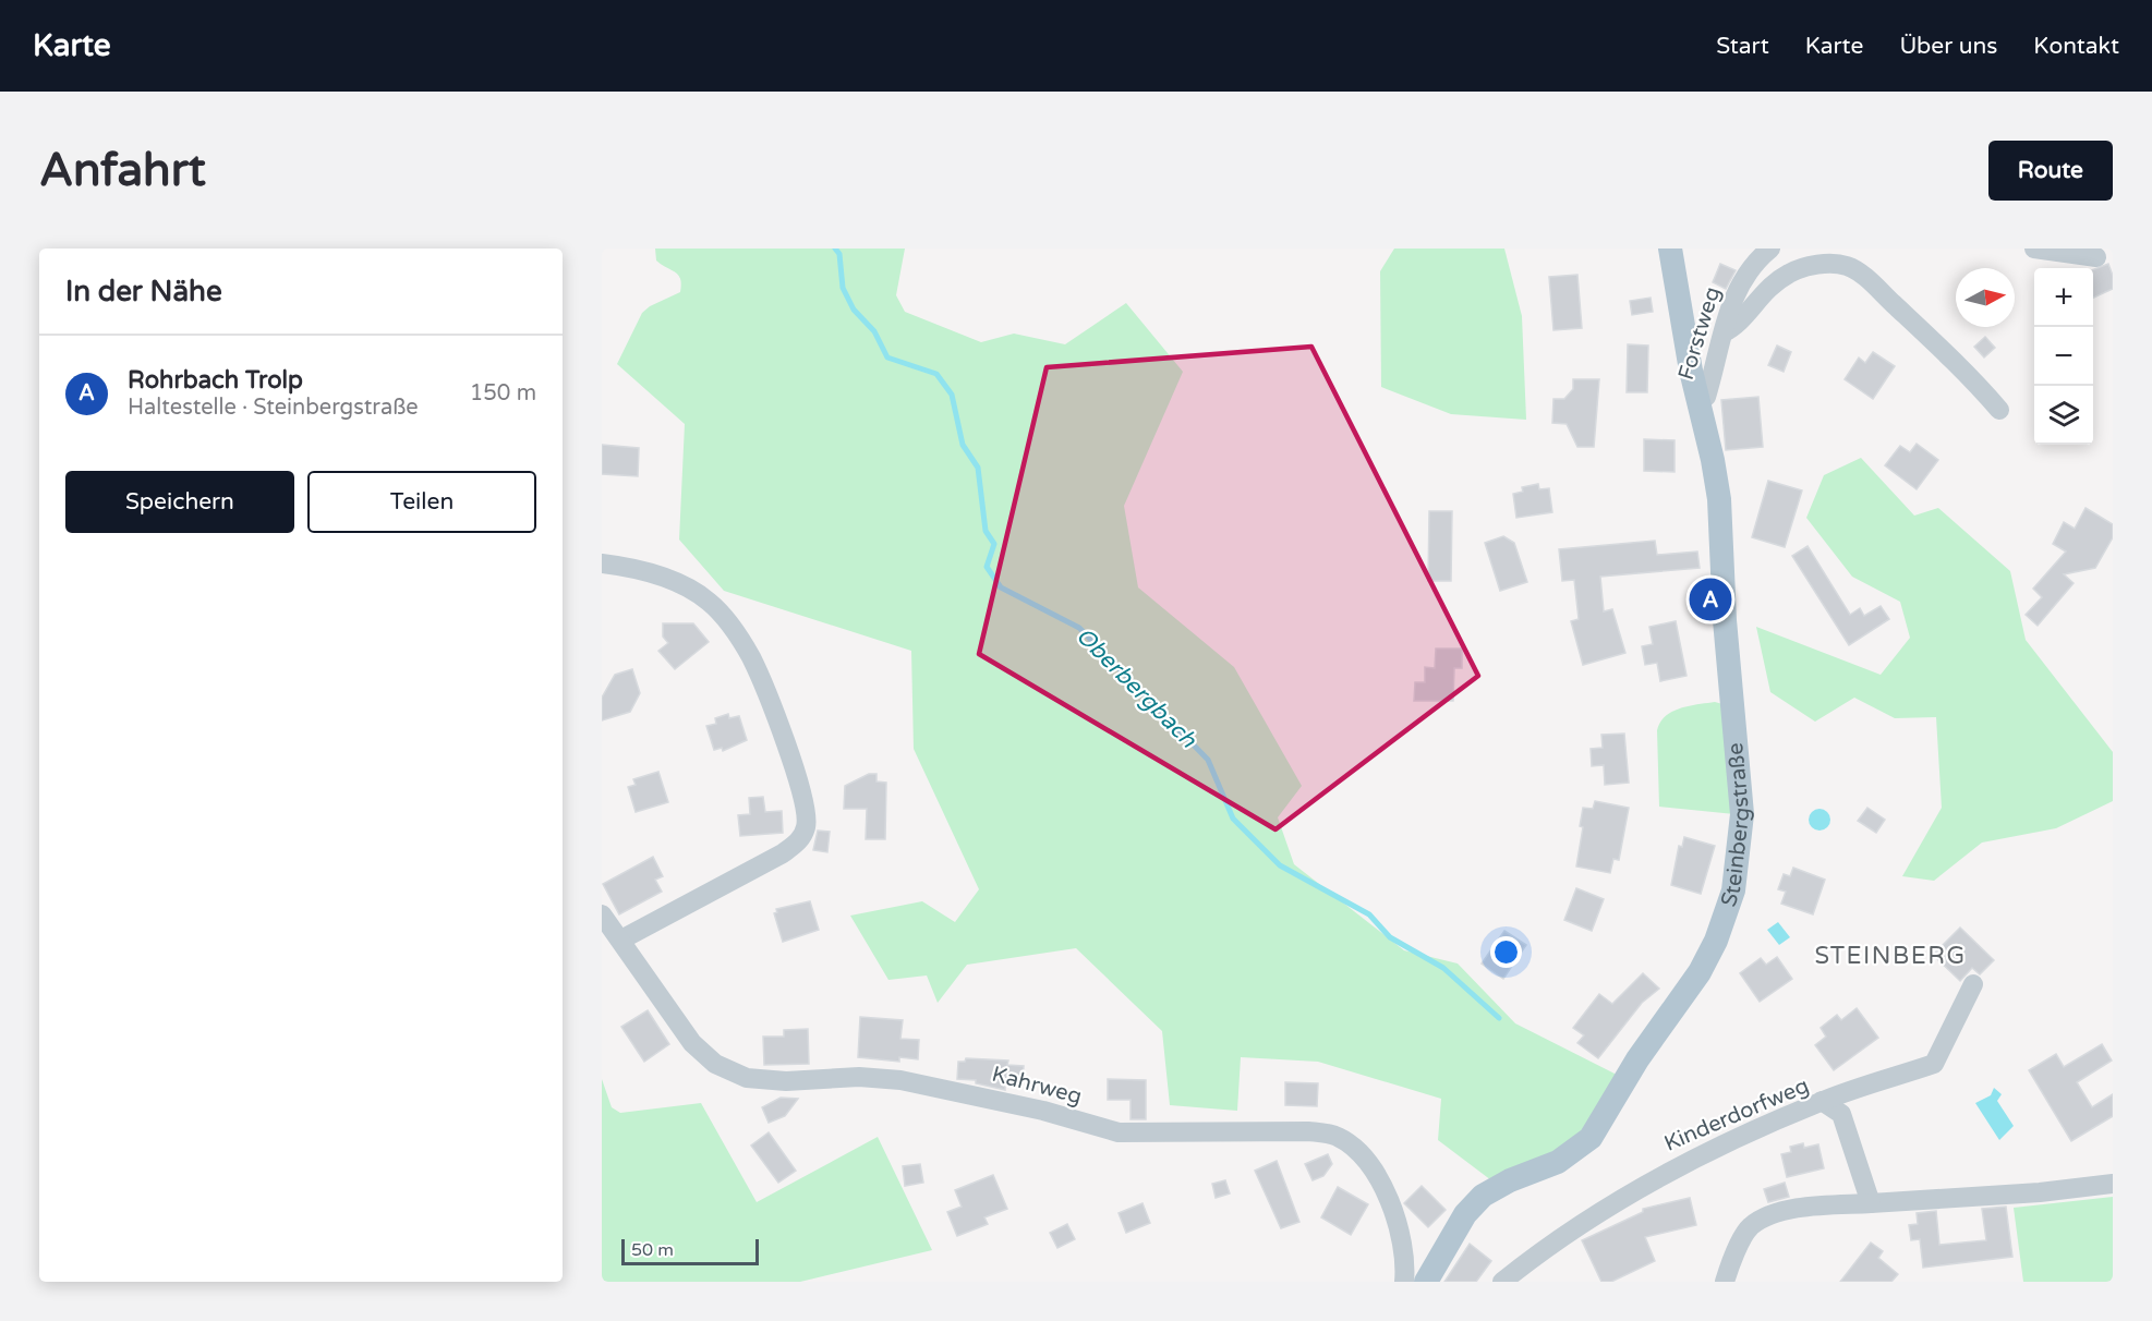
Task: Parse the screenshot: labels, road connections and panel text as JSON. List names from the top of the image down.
{
  "streets": {
    "main road": ["Steinbergstraße"],
    "street": ["Forstweg", "Kahrweg", "Kinderdorfweg"]
  },
  "crossings": [
    ["Forstweg", "Steinbergstraße"]
  ],
  "districts": ["STEINBERG"],
  "water": ["Oberbergbach"],
  "scale_bar": "50 m",
  "north": "right",
  "page": {
    "header": "Karte",
    "nav": [
      "Start",
      "Karte",
      "Über uns",
      "Kontakt"
    ],
    "buttons": [
      "Route",
      ["Speichern", "Teilen"]
    ],
    "title": "Anfahrt",
    "heading": "In der Nähe",
    "map_buttons": ["+", "−"],
    "list": [
      {
        "mark": "A",
        "name": "Rohrbach Trolp",
        "note": "Haltestelle · Steinbergstraße",
        "value": "150 m"
      }
    ],
    "pins": "A",
    "scale": "50 m"
  }
}
